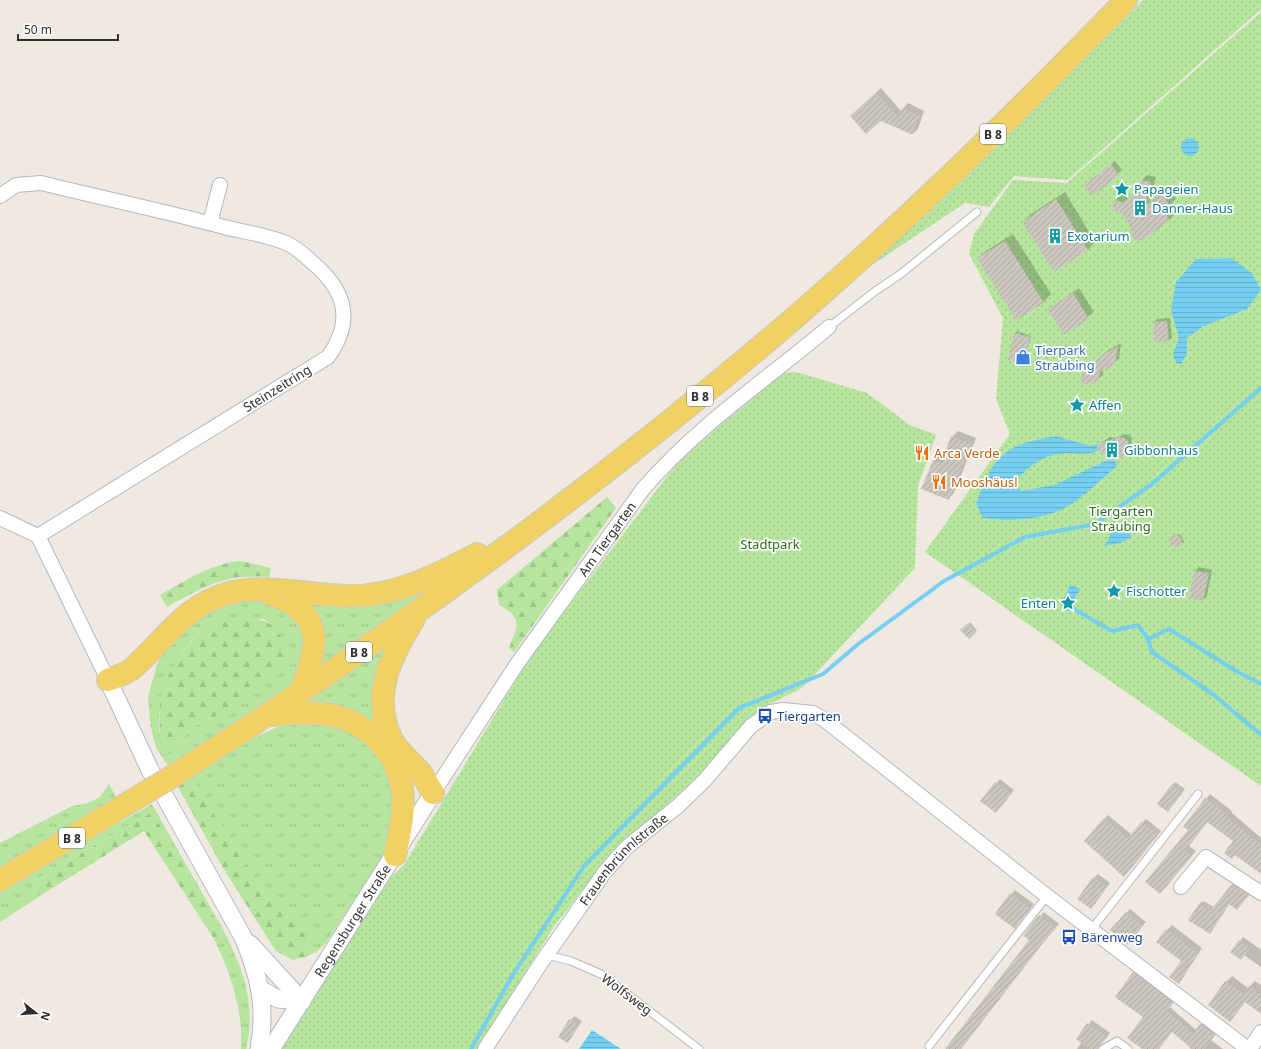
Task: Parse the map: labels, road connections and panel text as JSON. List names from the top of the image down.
{
  "streets": {
    "main road": ["B 8"],
    "street": [
      "Steinzeitring",
      "Am Tiergarten",
      "Frauenbrünnlstraße",
      "Regensburger Straße"
    ],
    "lane": ["Wolfsweg"]
  },
  "crossings": [
    ["Am Tiergarten", "Regensburger Straße"],
    ["Frauenbrünnlstraße", "Wolfsweg"]
  ],
  "parks": ["Tiergarten Straubing", "Stadtpark"],
  "places": {
    "place": [
      "Papageien",
      "Affen",
      "Fischotter",
      "Enten"
    ],
    "building": ["Danner-Haus", "Exotarium", "Gibbonhaus"],
    "shop": ["Tierpark Straubing"],
    "restaurant": ["Arca Verde", "Mooshäusl"],
    "bus stop": ["Tiergarten", "Bärenweg"]
  },
  "scale_bar": "50 m",
  "north": "right"
}
